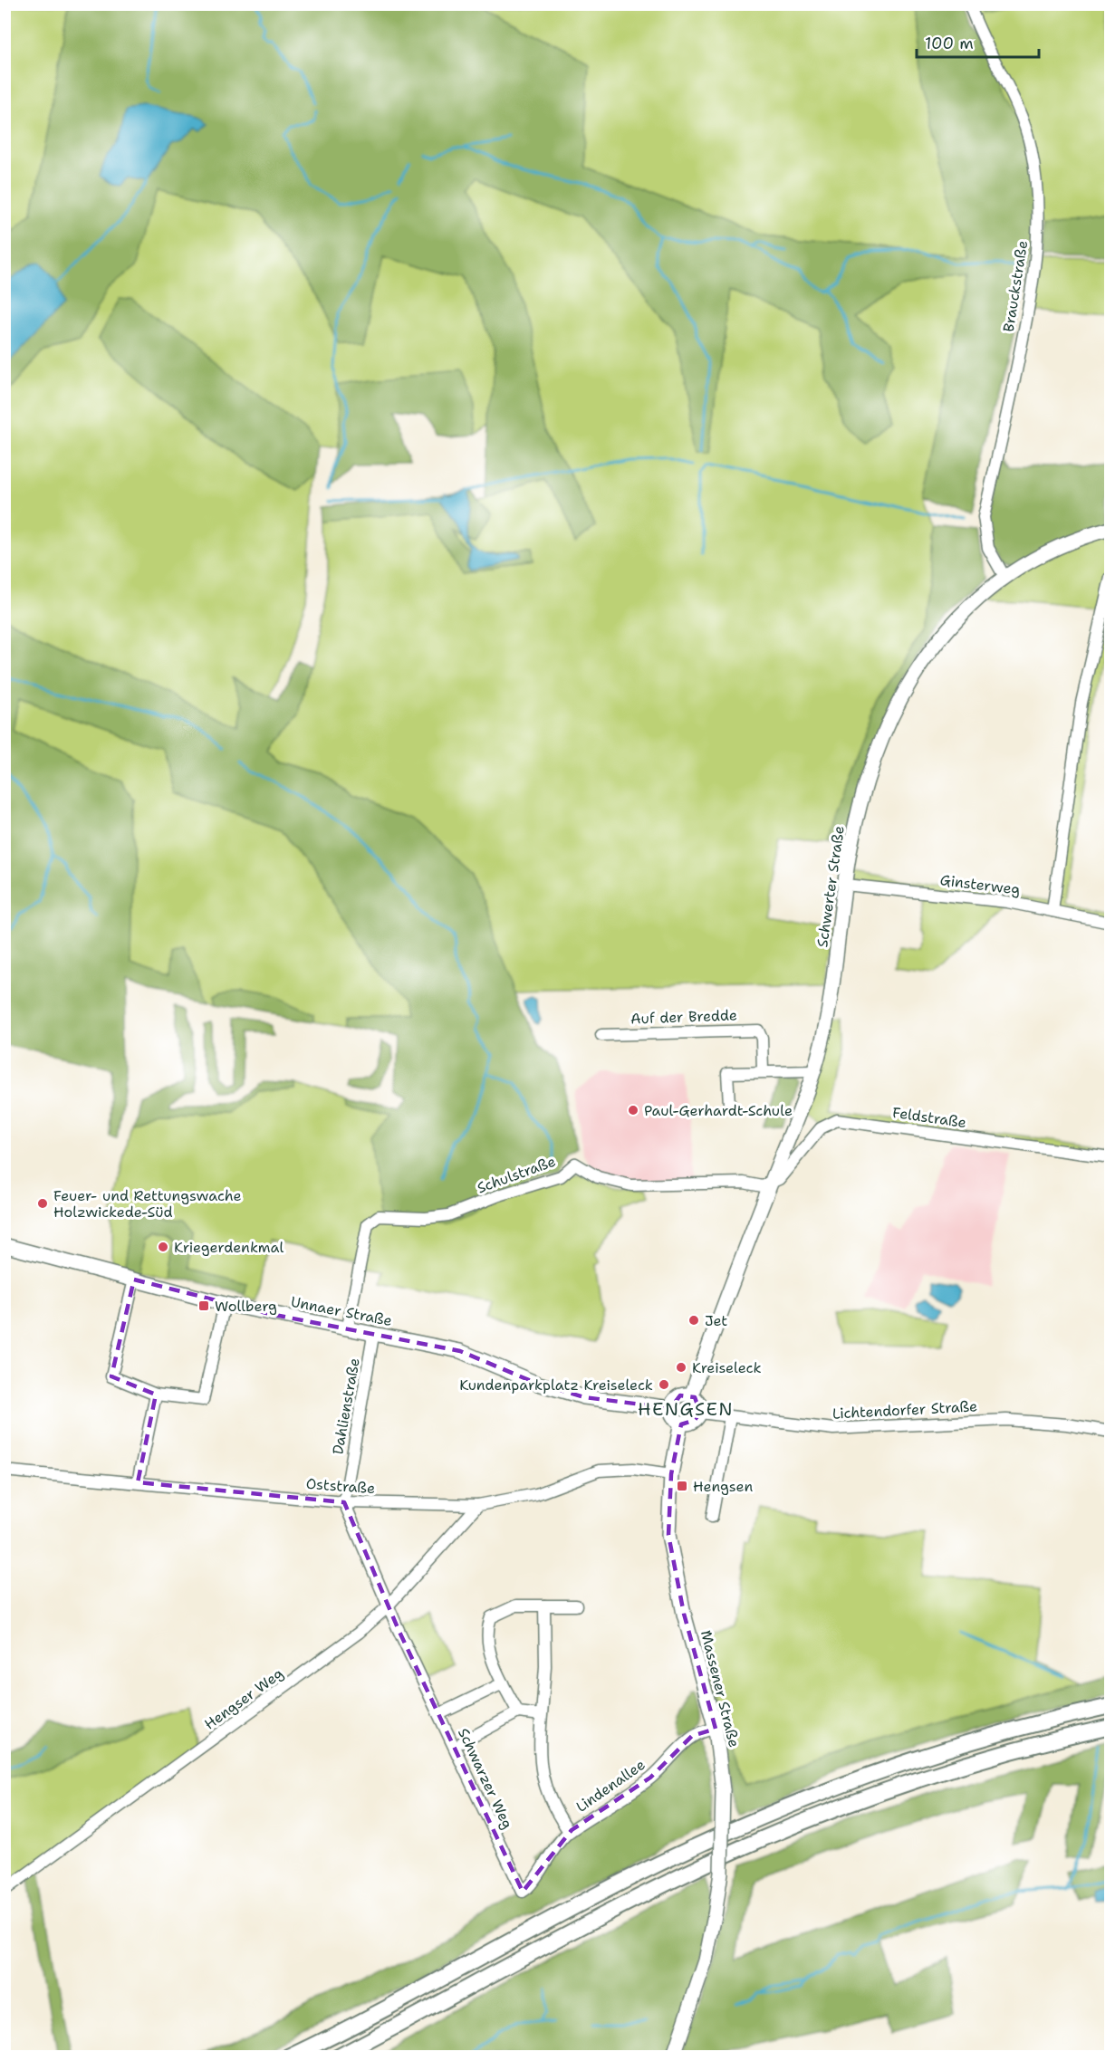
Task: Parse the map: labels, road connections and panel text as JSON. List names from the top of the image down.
{
  "streets": {
    "main road": ["Schwerter Straße", "Unnaer Straße", "Massener Straße"],
    "street": [
      "Brauckstraße",
      "Ginsterweg",
      "Auf der Bredde",
      "Feldstraße",
      "Schulstraße",
      "Dahlienstraße",
      "Lichtendorfer Straße",
      "Oststraße",
      "Hengser Weg",
      "Schwarzer Weg",
      "Lindenallee"
    ]
  },
  "crossings": [
    ["Brauckstraße", "Schwerter Straße"],
    ["Ginsterweg", "Schwerter Straße"],
    ["Schwerter Straße", "Feldstraße"],
    ["Schwerter Straße", "Schulstraße"],
    ["Schwerter Straße", "Unnaer Straße"],
    ["Schwerter Straße", "Lichtendorfer Straße"],
    ["Schwerter Straße", "Massener Straße"],
    ["Feldstraße", "Schulstraße"],
    ["Unnaer Straße", "Dahlienstraße"],
    ["Unnaer Straße", "Lichtendorfer Straße"],
    ["Unnaer Straße", "Massener Straße"],
    ["Dahlienstraße", "Oststraße"],
    ["Lichtendorfer Straße", "Massener Straße"],
    ["Oststraße", "Massener Straße"],
    ["Oststraße", "Hengser Weg"],
    ["Massener Straße", "Lindenallee"],
    ["Hengser Weg", "Schwarzer Weg"],
    ["Schwarzer Weg", "Lindenallee"]
  ],
  "districts": ["HENGSEN"],
  "places": {
    "other": [
      "Paul-Gerhardt-Schule",
      "Feuer- und Rettungswache Holzwickede-Süd",
      "Kriegerdenkmal",
      "Jet",
      "Kreiseleck",
      "Kundenparkplatz Kreiseleck"
    ],
    "transit": ["Wollberg", "Hengsen"]
  },
  "scale_bar": "100 m"
}
